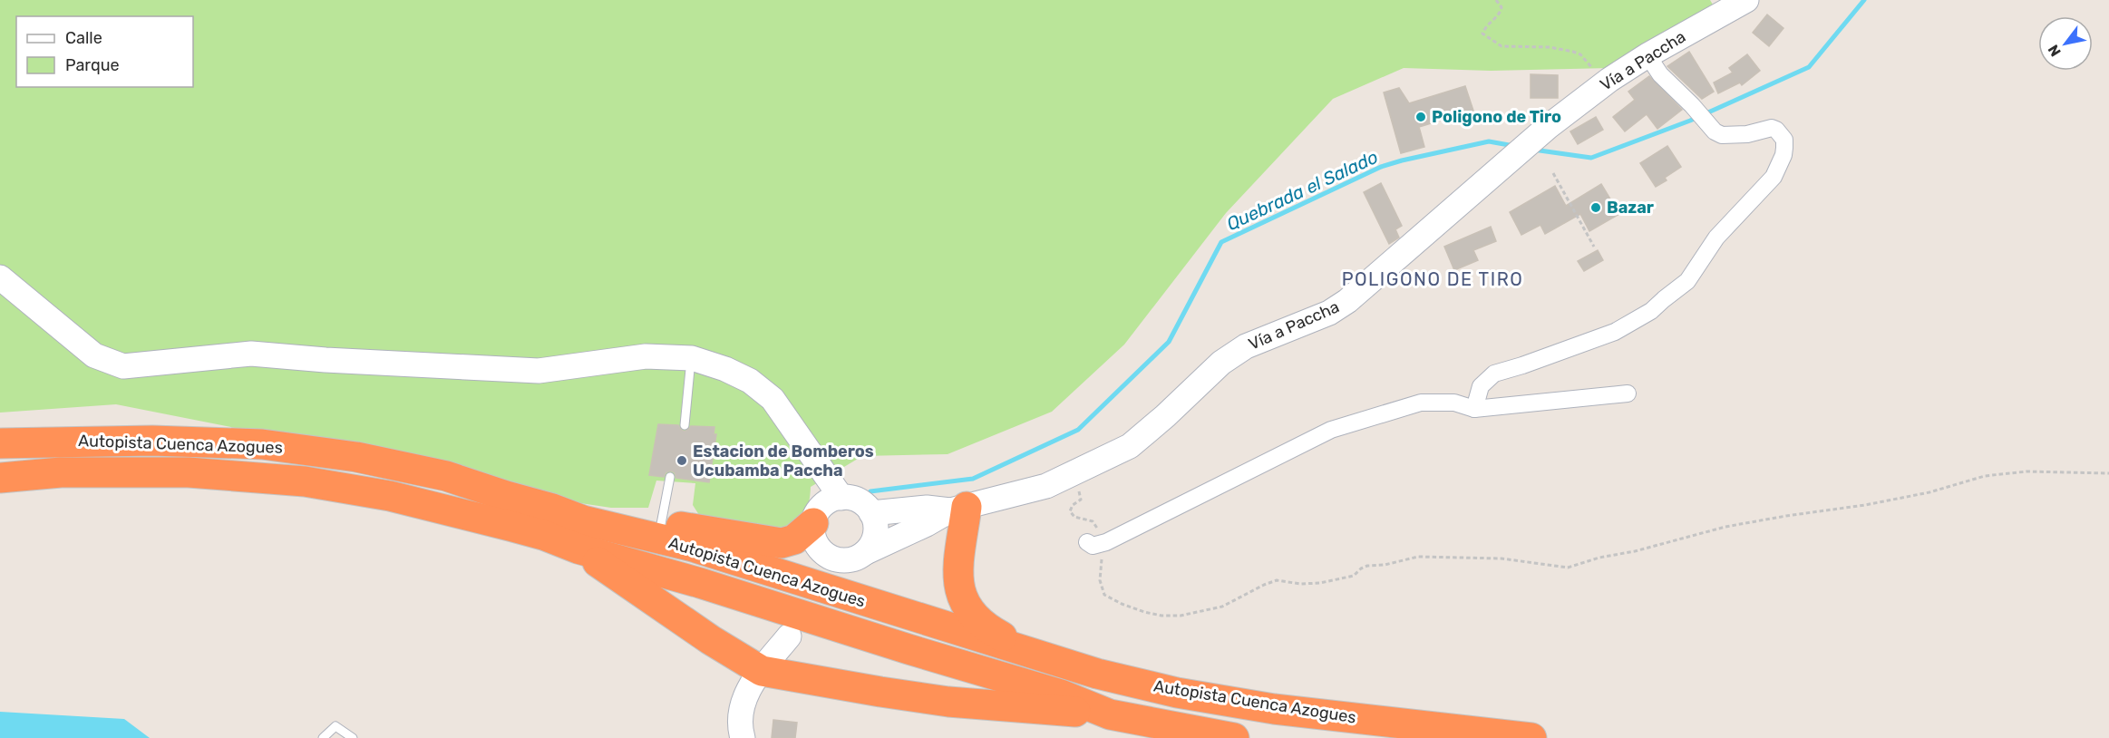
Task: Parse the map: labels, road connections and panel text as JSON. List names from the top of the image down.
{
  "streets": {
    "highway": ["Autopista Cuenca Azogues"],
    "main road": ["Vía a Paccha"]
  },
  "districts": ["POLIGONO DE TIRO"],
  "water": ["Quebrada el Salado"],
  "places": ["Poligono de Tiro", "Bazar", "Estacion de Bomberos Ucubamba Paccha"],
  "legend": ["Calle", "Parque"],
  "north": "bottom left"
}
